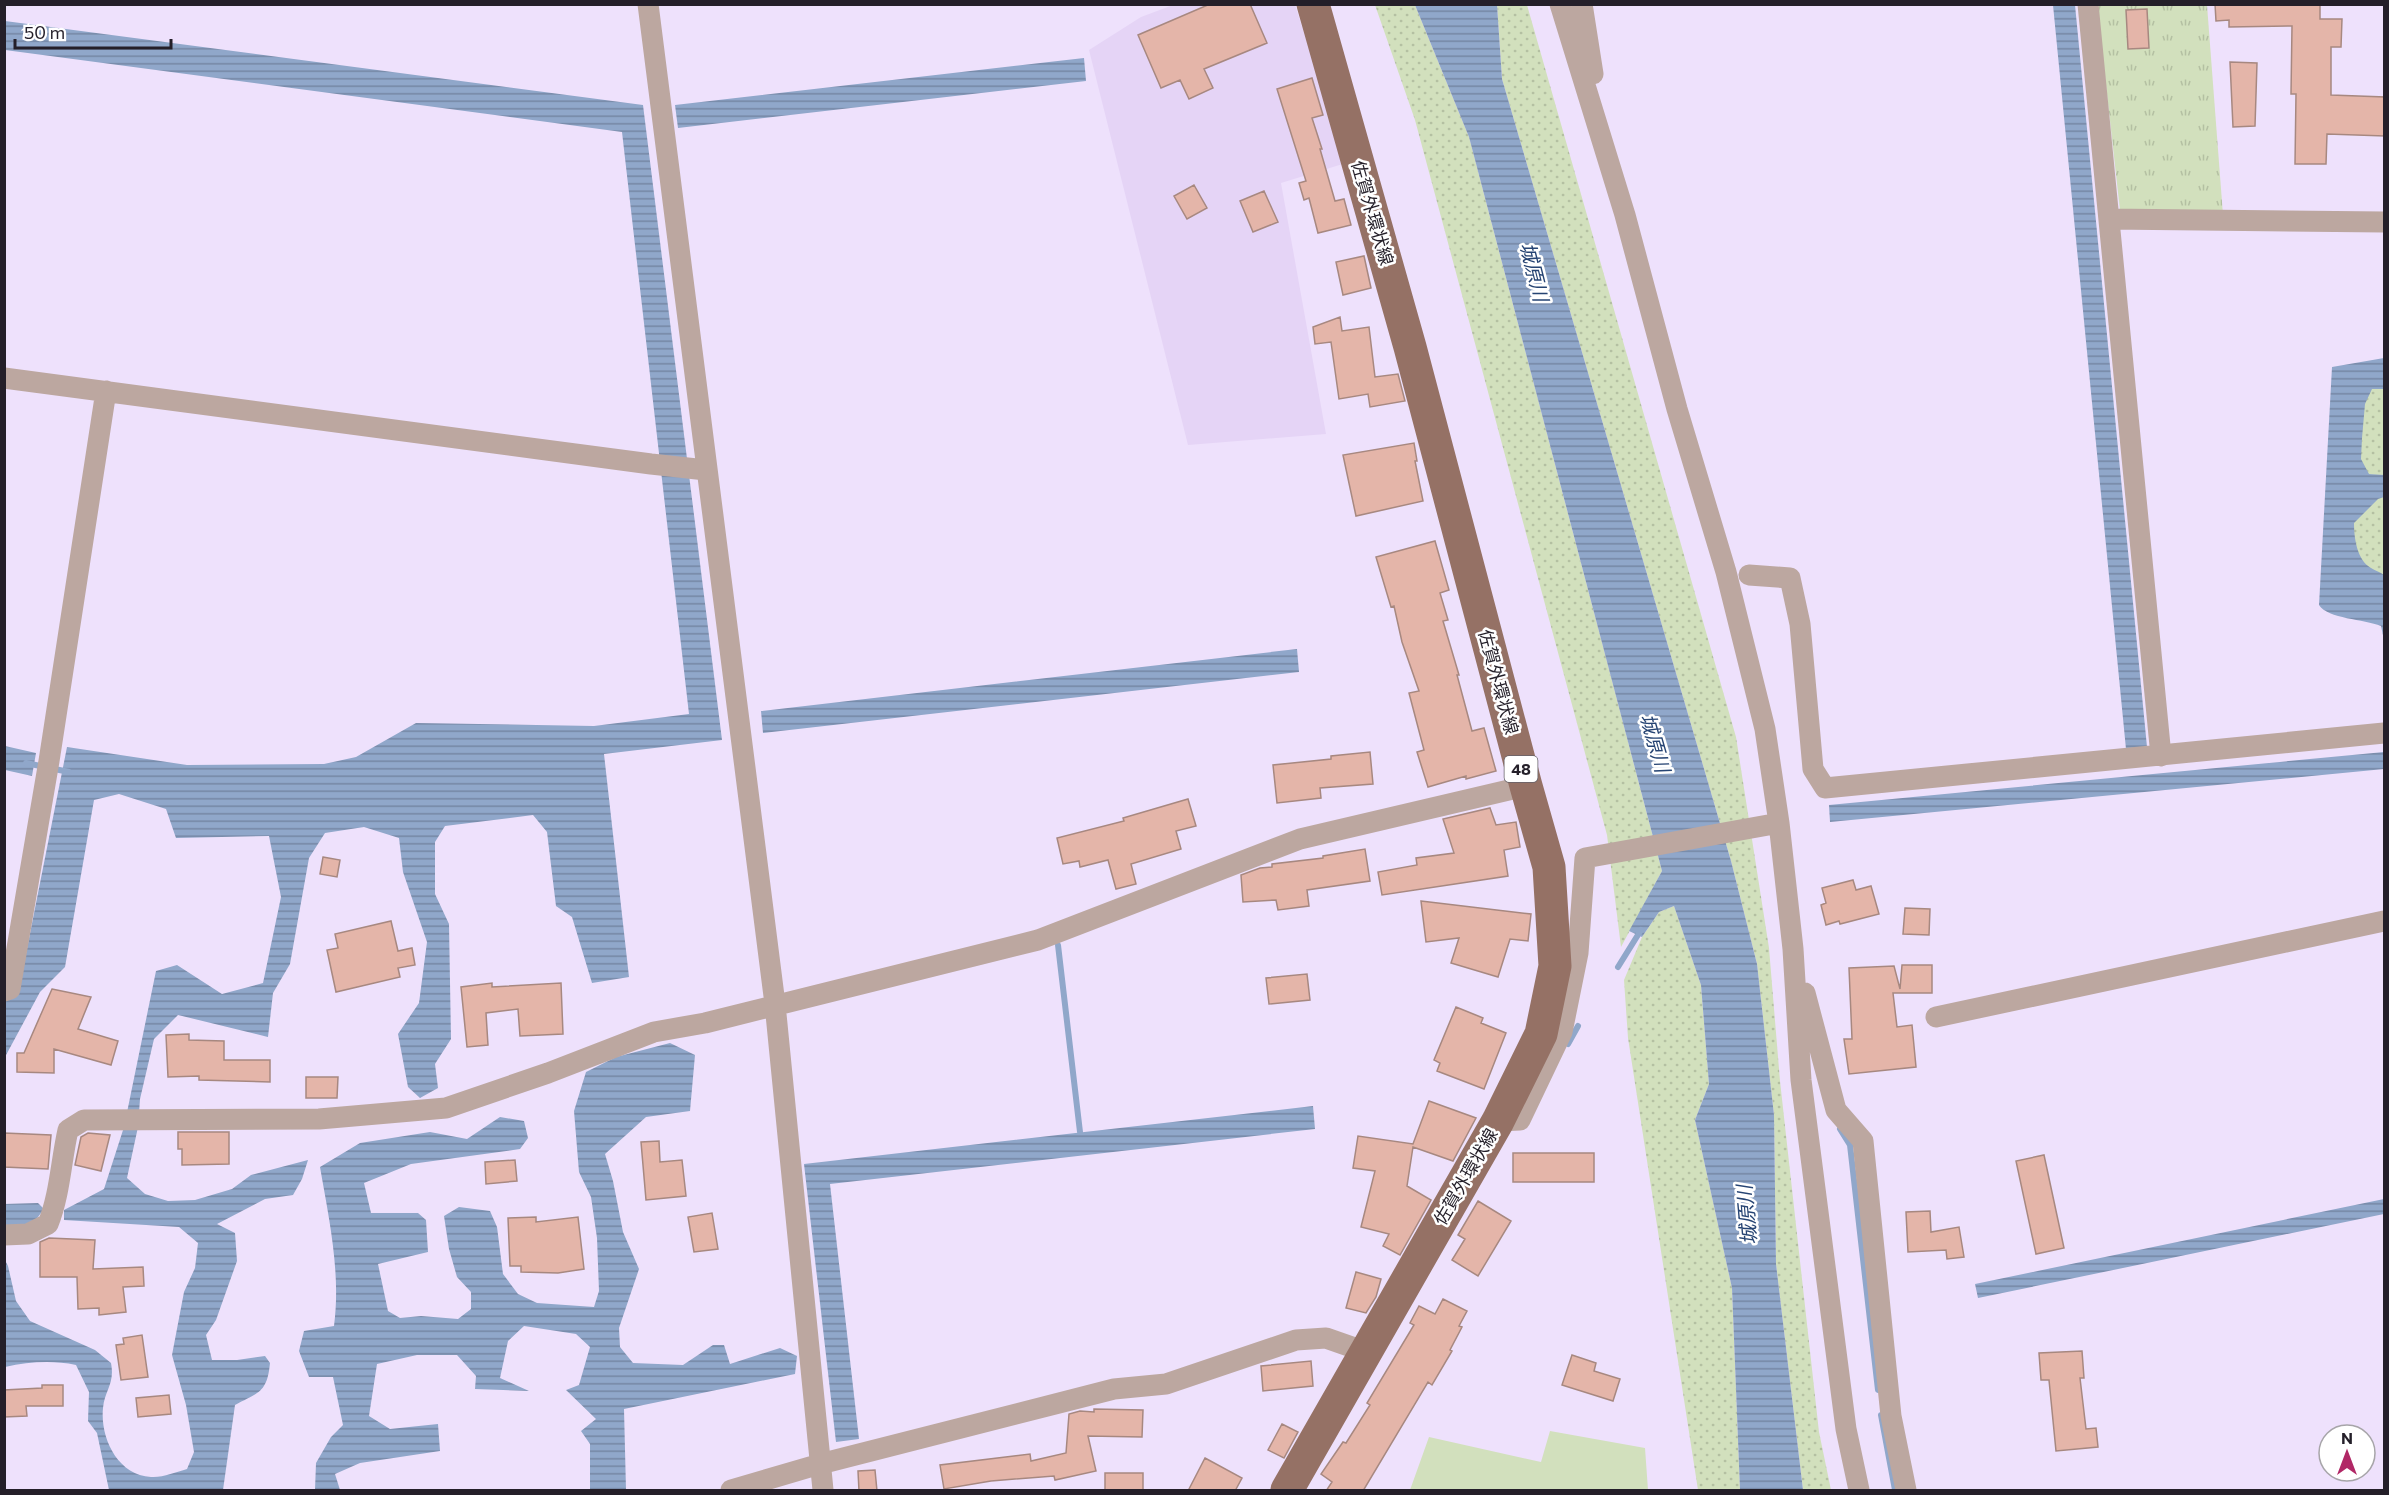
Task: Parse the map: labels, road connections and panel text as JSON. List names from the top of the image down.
{
  "streets": {
    "main road": ["佐賀外環状線", "48"]
  },
  "water": ["城原川"],
  "scale_bar": "50 m",
  "north": "top"
}
